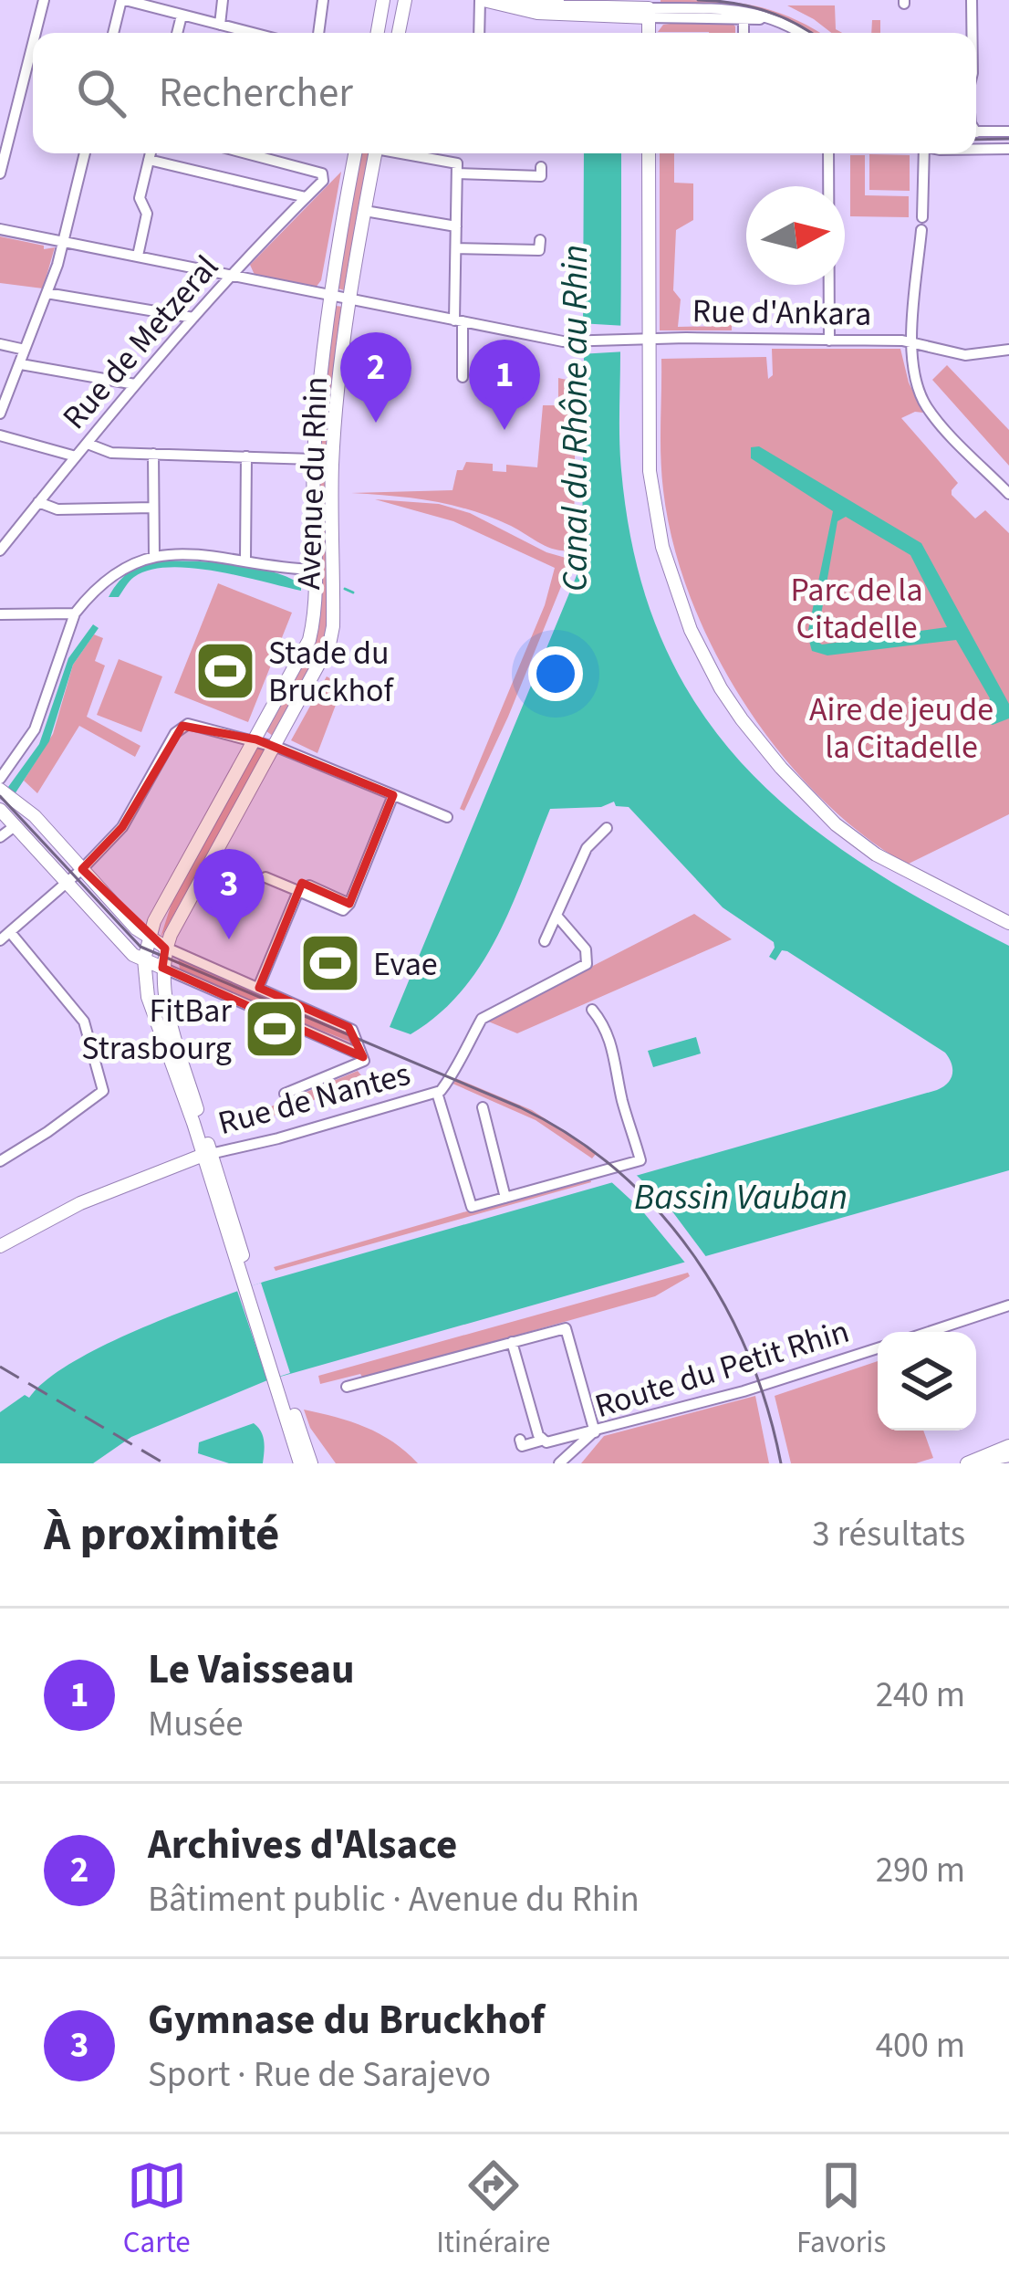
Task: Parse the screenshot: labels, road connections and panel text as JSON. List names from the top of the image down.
{
  "streets": {
    "main road": ["Avenue du Rhin"],
    "street": [
      "Rue d'Ankara",
      "Rue de Metzeral",
      "Rue de Nantes",
      "Route du Petit Rhin"
    ]
  },
  "crossings": [
    ["Rue d'Ankara", "Rue de Metzeral"],
    ["Rue d'Ankara", "Avenue du Rhin"],
    ["Avenue du Rhin", "Rue de Nantes"]
  ],
  "water": ["Canal du Rhône au Rhin", "Bassin Vauban"],
  "parks": ["Parc de la Citadelle", "Aire de jeu de la Citadelle"],
  "places": {
    "sports": ["Stade du Bruckhof", "Evae", "FitBar Strasbourg"]
  },
  "north": "right",
  "page": {
    "search": "Rechercher",
    "pins": ["2", "1", "3"],
    "heading": ["À proximité", "3 résultats"],
    "list": [
      {
        "mark": "1",
        "name": "Le Vaisseau",
        "note": "Musée",
        "value": "240 m"
      },
      {
        "mark": "2",
        "name": "Archives d'Alsace",
        "note": "Bâtiment public · Avenue du Rhin",
        "value": "290 m"
      },
      {
        "mark": "3",
        "name": "Gymnase du Bruckhof",
        "note": "Sport · Rue de Sarajevo",
        "value": "400 m"
      }
    ],
    "nav": ["Carte", "Itinéraire", "Favoris"]
  }
}
